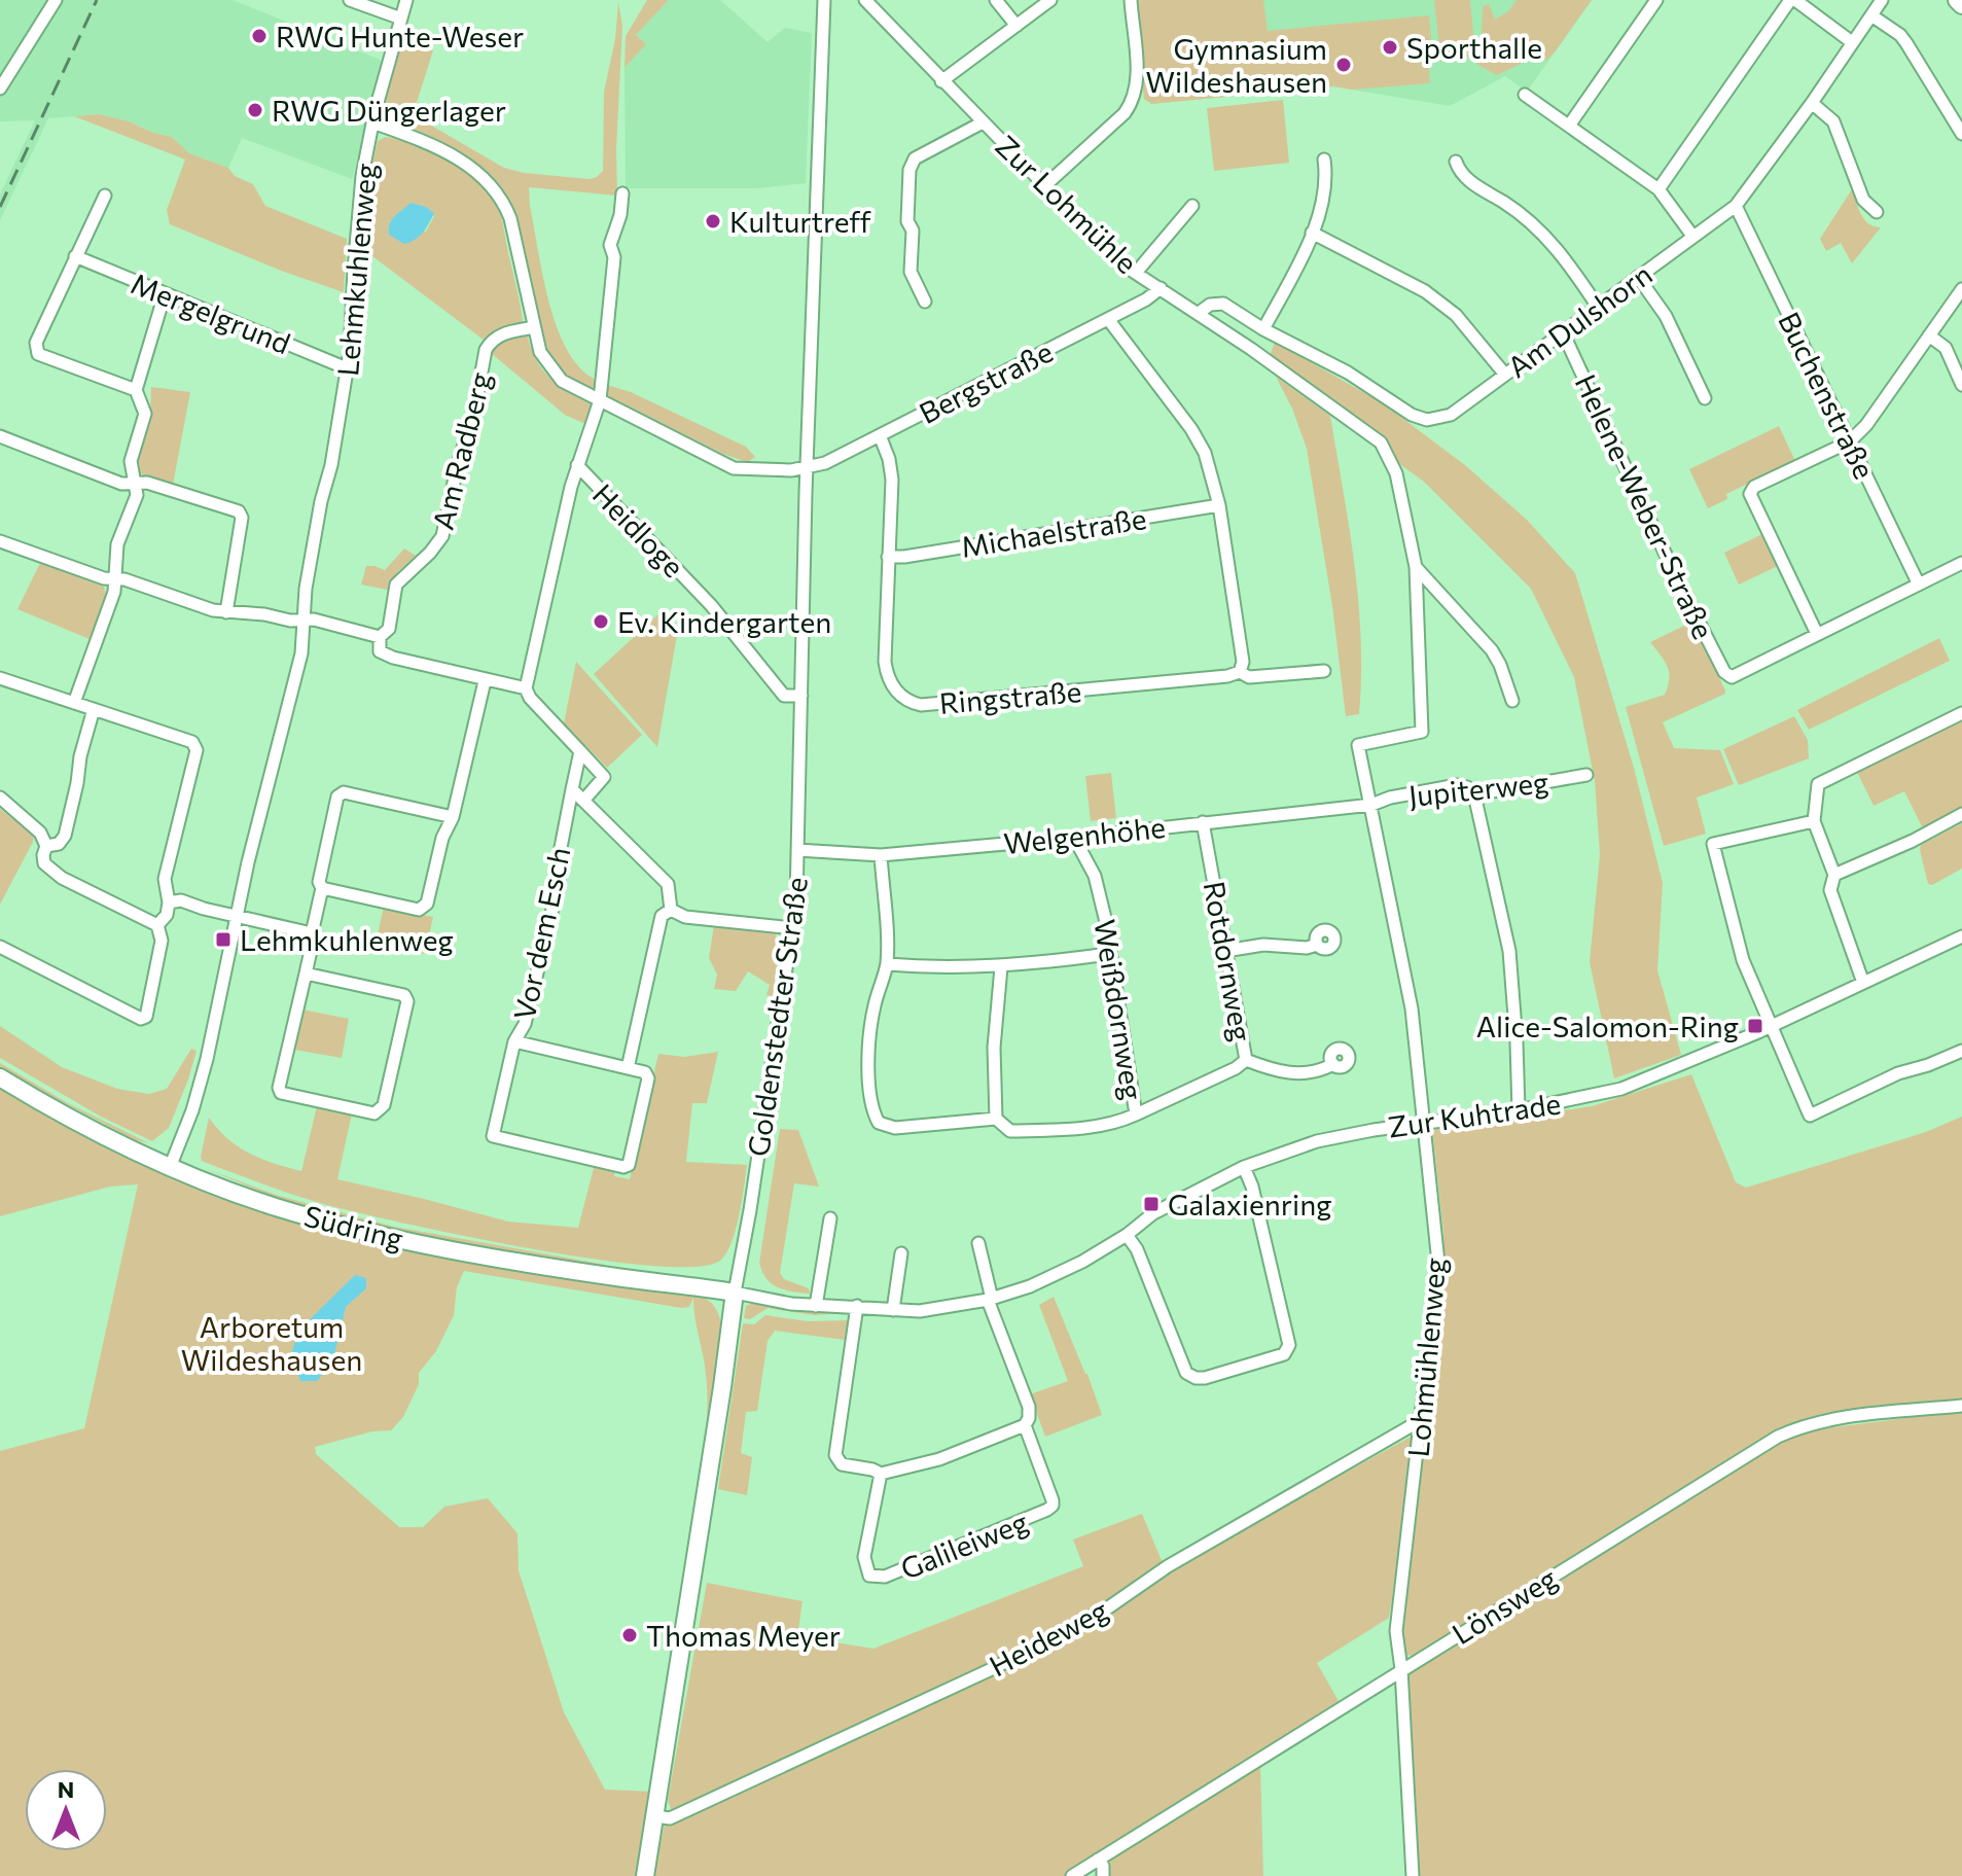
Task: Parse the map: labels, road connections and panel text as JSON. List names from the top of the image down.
{
  "streets": {
    "main road": ["Goldenstedter Straße", "Südring"],
    "street": [
      "Zur Lohmühle",
      "Lehmkuhlenweg",
      "Mergelgrund",
      "Am Dulshorn",
      "Bergstraße",
      "Buchenstraße",
      "Am Radberg",
      "Helene-Weber-Straße",
      "Heidloge",
      "Michaelstraße",
      "Ringstraße",
      "Jupiterweg",
      "Welgenhöhe",
      "Vor dem Esch",
      "Rotdornweg",
      "Weißdornweg",
      "Zur Kuhtrade",
      "Lohmühlenweg",
      "Galileiweg",
      "Lönsweg",
      "Heideweg"
    ]
  },
  "crossings": [
    ["Zur Lohmühle", "Am Dulshorn"],
    ["Zur Lohmühle", "Bergstraße"],
    ["Zur Lohmühle", "Lohmühlenweg"],
    ["Lehmkuhlenweg", "Mergelgrund"],
    ["Lehmkuhlenweg", "Bergstraße"],
    ["Lehmkuhlenweg", "Südring"],
    ["Am Dulshorn", "Buchenstraße"],
    ["Am Dulshorn", "Helene-Weber-Straße"],
    ["Bergstraße", "Am Radberg"],
    ["Bergstraße", "Heidloge"],
    ["Bergstraße", "Ringstraße"],
    ["Bergstraße", "Goldenstedter Straße"],
    ["Heidloge", "Goldenstedter Straße"],
    ["Michaelstraße", "Ringstraße"],
    ["Jupiterweg", "Welgenhöhe"],
    ["Jupiterweg", "Lohmühlenweg"],
    ["Welgenhöhe", "Rotdornweg"],
    ["Welgenhöhe", "Weißdornweg"],
    ["Welgenhöhe", "Goldenstedter Straße"],
    ["Welgenhöhe", "Lohmühlenweg"],
    ["Rotdornweg", "Weißdornweg"],
    ["Goldenstedter Straße", "Zur Kuhtrade"],
    ["Goldenstedter Straße", "Südring"],
    ["Goldenstedter Straße", "Heideweg"],
    ["Zur Kuhtrade", "Südring"],
    ["Zur Kuhtrade", "Lohmühlenweg"],
    ["Lohmühlenweg", "Lönsweg"],
    ["Lohmühlenweg", "Heideweg"]
  ],
  "parks": ["Arboretum Wildeshausen"],
  "places": {
    "other": [
      "RWG Hunte-Weser",
      "Sporthalle",
      "Gymnasium Wildeshausen",
      "RWG Düngerlager",
      "Kulturtreff",
      "Ev. Kindergarten",
      "Thomas Meyer"
    ],
    "transit": ["Lehmkuhlenweg", "Alice-Salomon-Ring", "Galaxienring"]
  },
  "north": "top"
}
